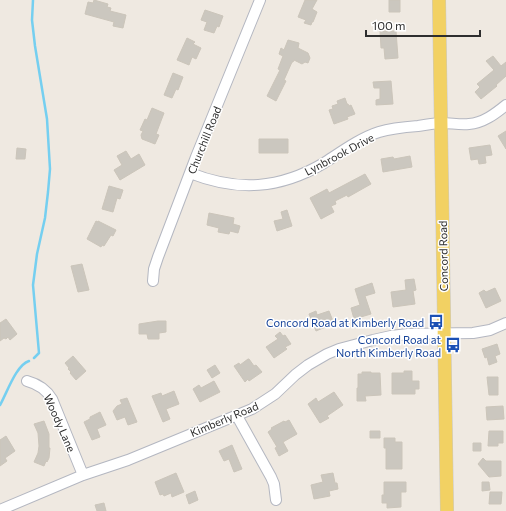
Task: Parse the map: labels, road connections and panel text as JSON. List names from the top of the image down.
{
  "streets": {
    "main road": ["Concord Road"],
    "street": [
      "Churchill Road",
      "Lynbrook Drive",
      "Kimberly Road",
      "Woody Lane"
    ]
  },
  "crossings": [
    ["Churchill Road", "Lynbrook Drive"],
    ["Lynbrook Drive", "Concord Road"],
    ["Concord Road", "Kimberly Road"],
    ["Kimberly Road", "Woody Lane"]
  ],
  "places": {
    "bus stop": ["Concord Road at Kimberly Road", "Concord Road at North Kimberly Road"]
  },
  "scale_bar": "100 m"
}
